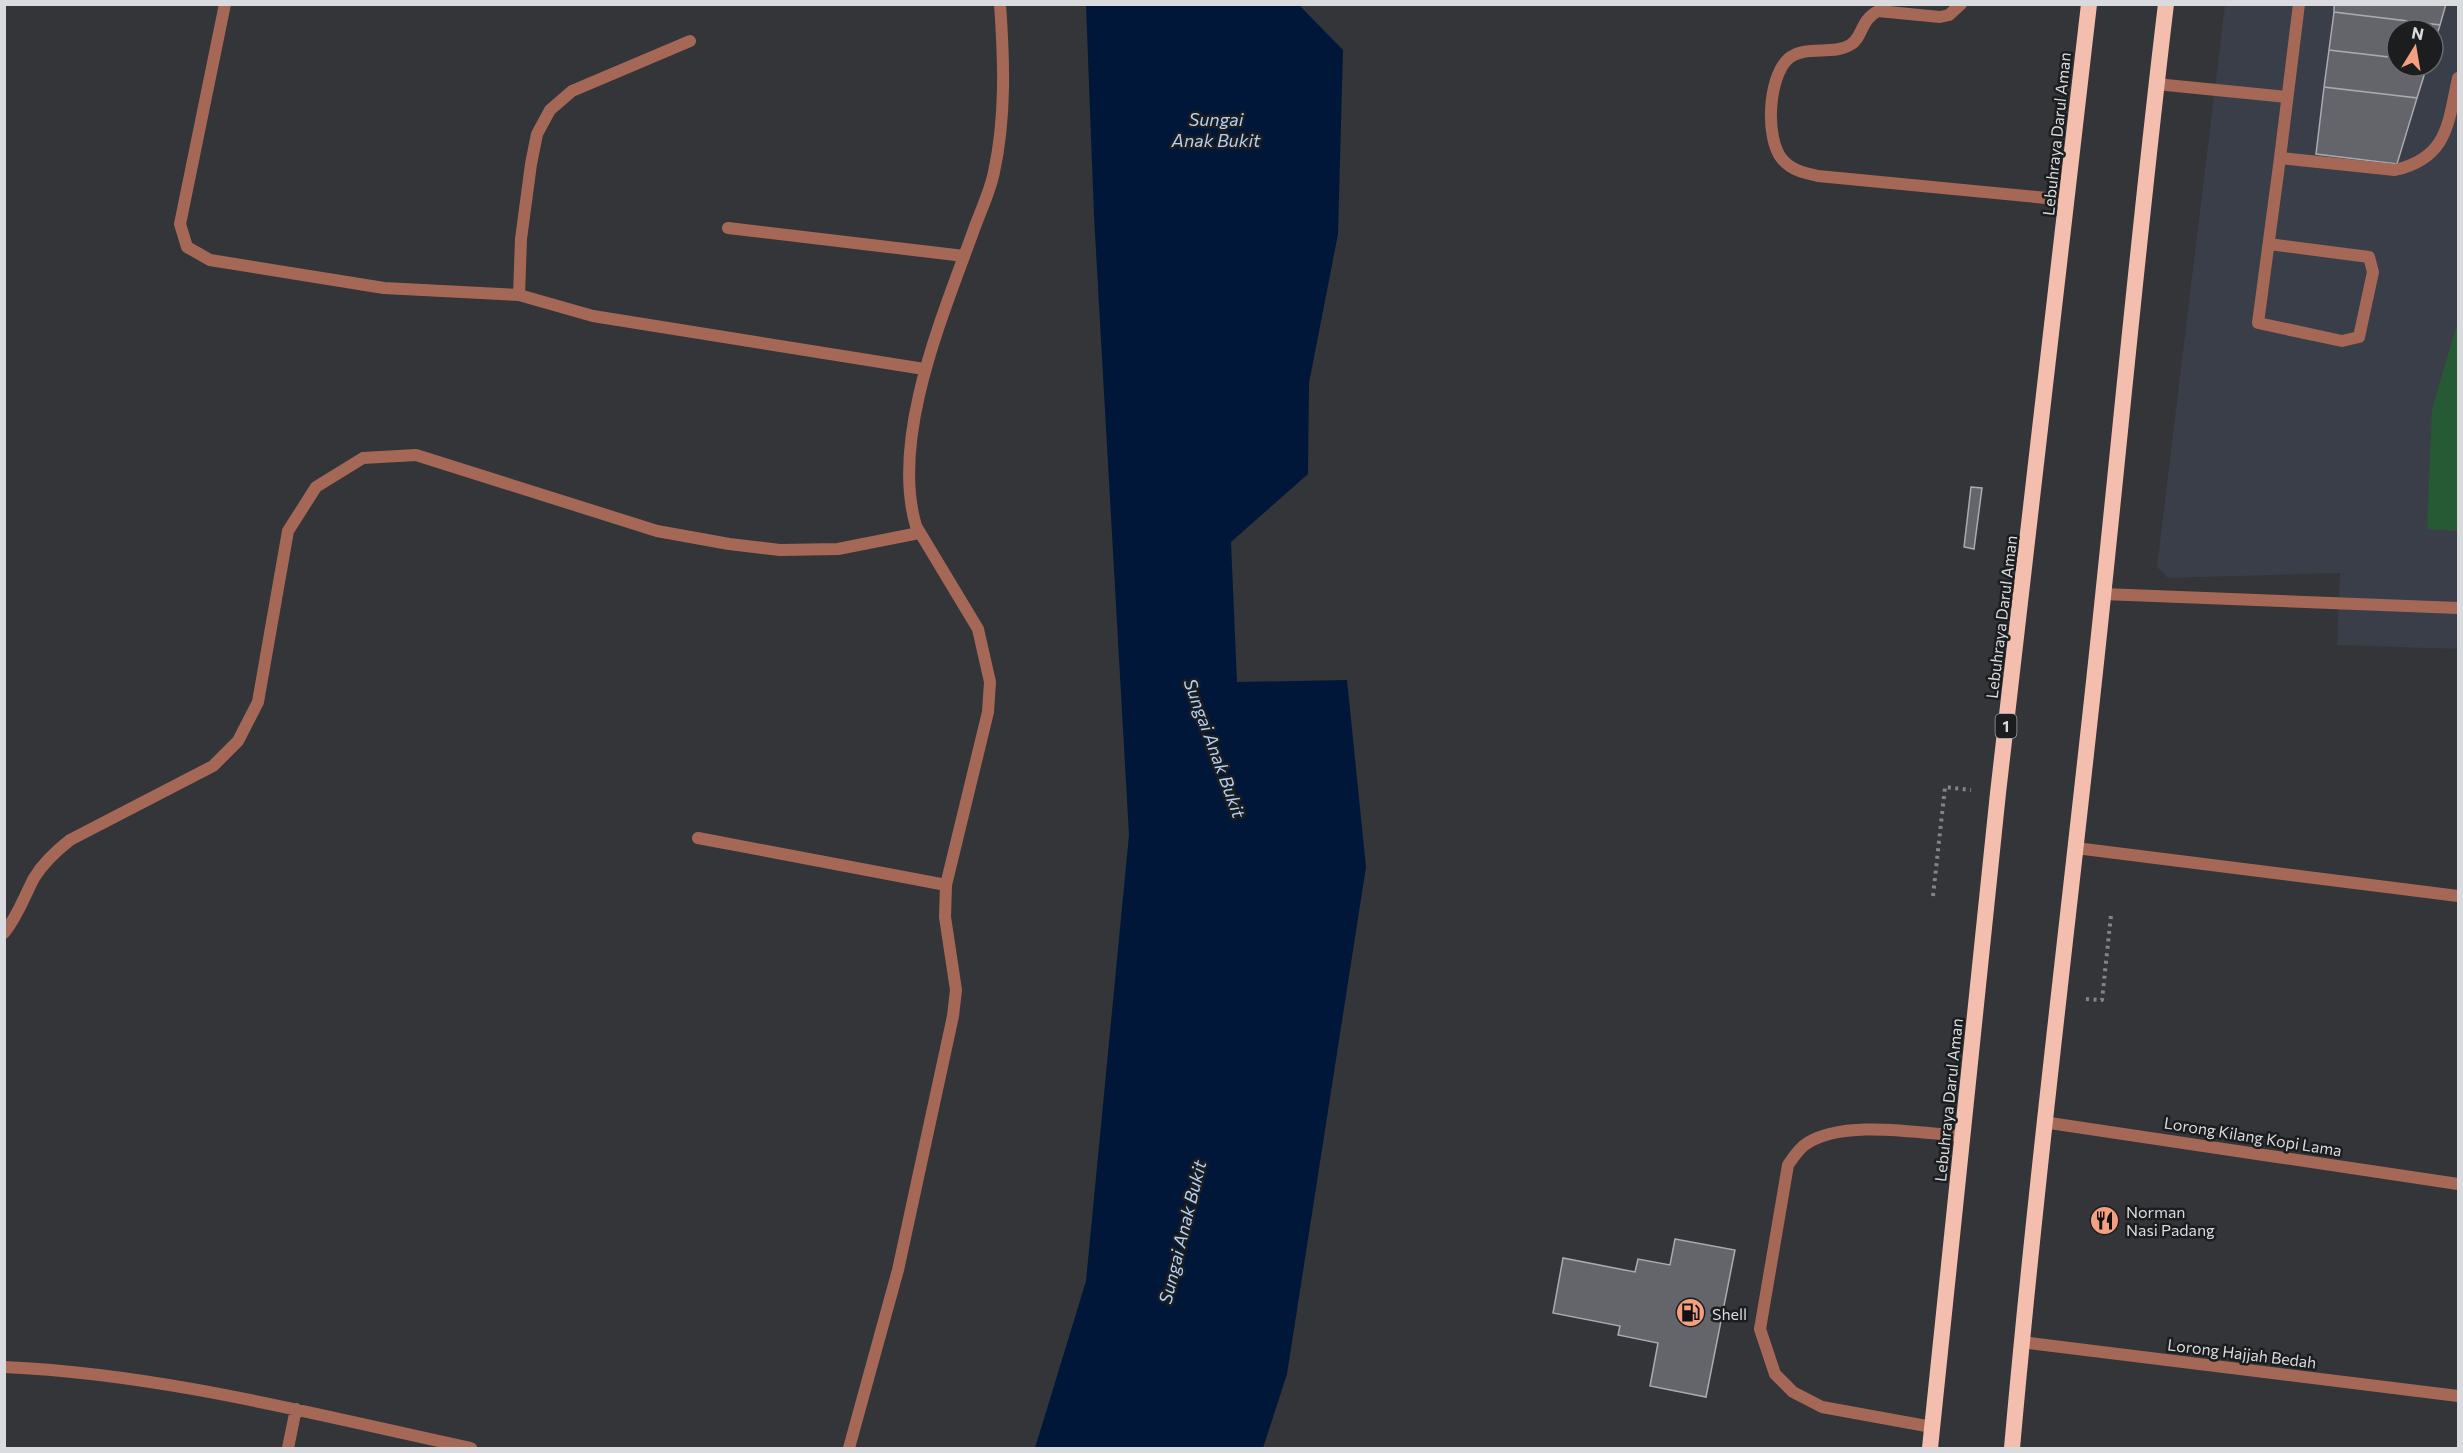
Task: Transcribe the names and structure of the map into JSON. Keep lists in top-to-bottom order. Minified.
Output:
{"streets":{"highway":["Lebuhraya Darul Aman","1"],"street":["Lorong Kilang Kopi Lama","Lorong Hajjah Bedah"]},"water":["Sungai Anak Bukit"],"places":{"restaurant":["Norman Nasi Padang"],"fuel station":["Shell"]},"north":"top"}
